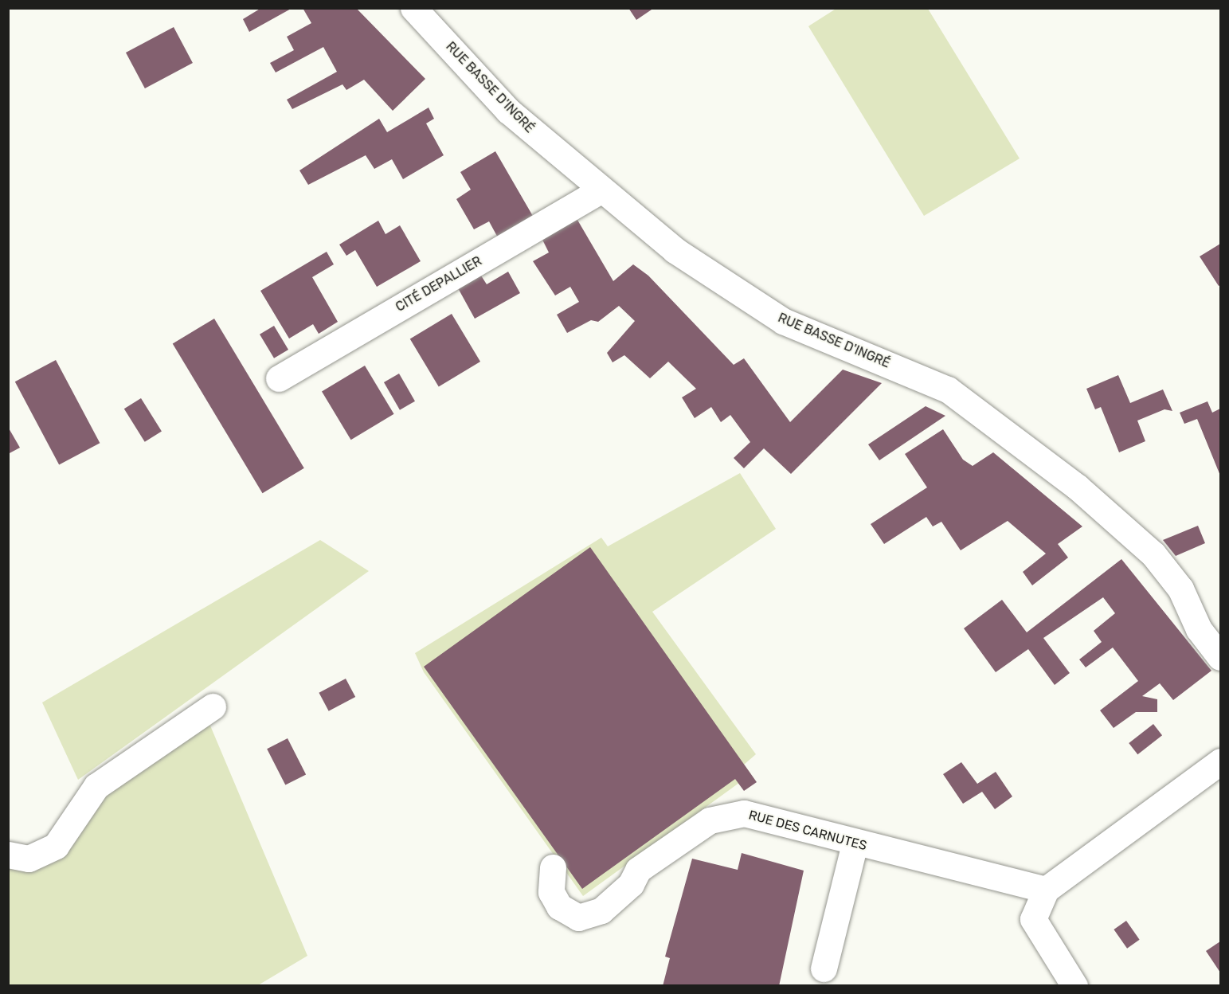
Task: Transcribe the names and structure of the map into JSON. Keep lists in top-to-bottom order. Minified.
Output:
{"streets":{"street":["RUE BASSE D'INGRÉ","CITÉ DEPALLIER","RUE DES CARNUTES"]},"crossings":[["RUE BASSE D'INGRÉ","CITÉ DEPALLIER"]]}
